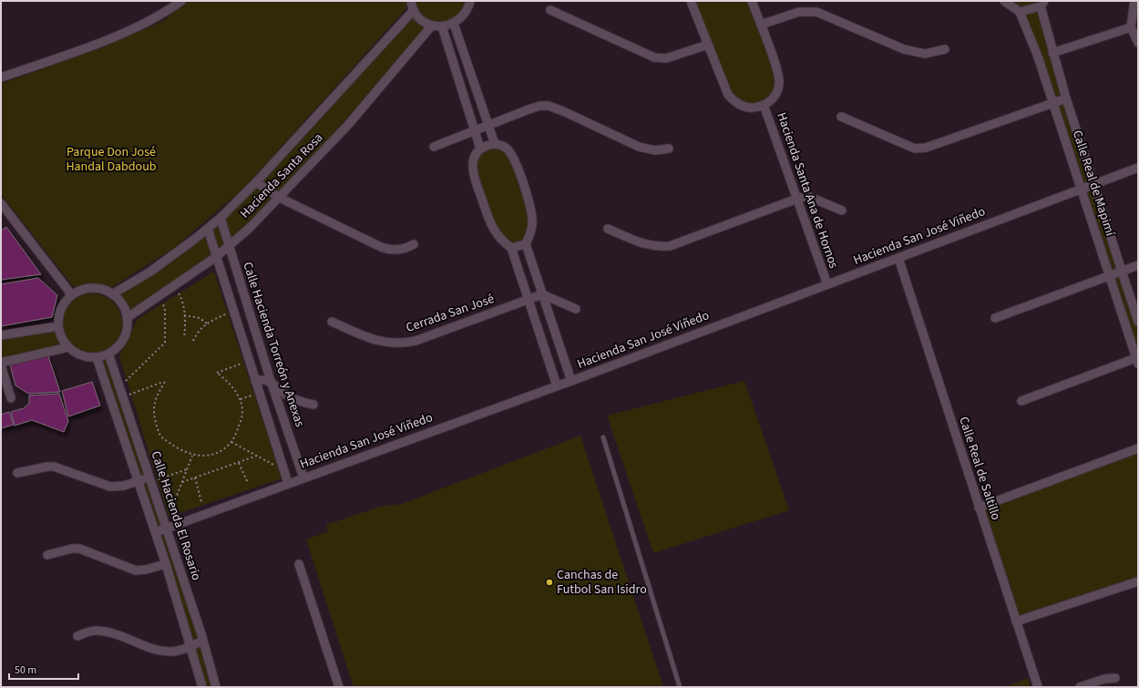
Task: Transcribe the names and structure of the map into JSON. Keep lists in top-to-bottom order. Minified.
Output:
{"streets":{"street":["Hacienda Santa Rosa","Calle Real de Mapimí","Hacienda Santa Ana de Hornos","Hacienda San José Viñedo","Cerrada San José","Calle Hacienda Torreón y Anexas","Calle Real de Saltillo","Calle Hacienda El Rosario"]},"crossings":[["Hacienda Santa Rosa","Calle Hacienda Torreón y Anexas"],["Hacienda Santa Rosa","Calle Hacienda El Rosario"],["Calle Real de Mapimí","Hacienda San José Viñedo"],["Hacienda Santa Ana de Hornos","Hacienda San José Viñedo"],["Hacienda San José Viñedo","Calle Hacienda Torreón y Anexas"],["Hacienda San José Viñedo","Calle Real de Saltillo"],["Hacienda San José Viñedo","Calle Hacienda El Rosario"]],"parks":["Parque Don José Handal Dabdoub"],"places":["Canchas de Futbol San Isidro"],"scale_bar":"50 m"}
